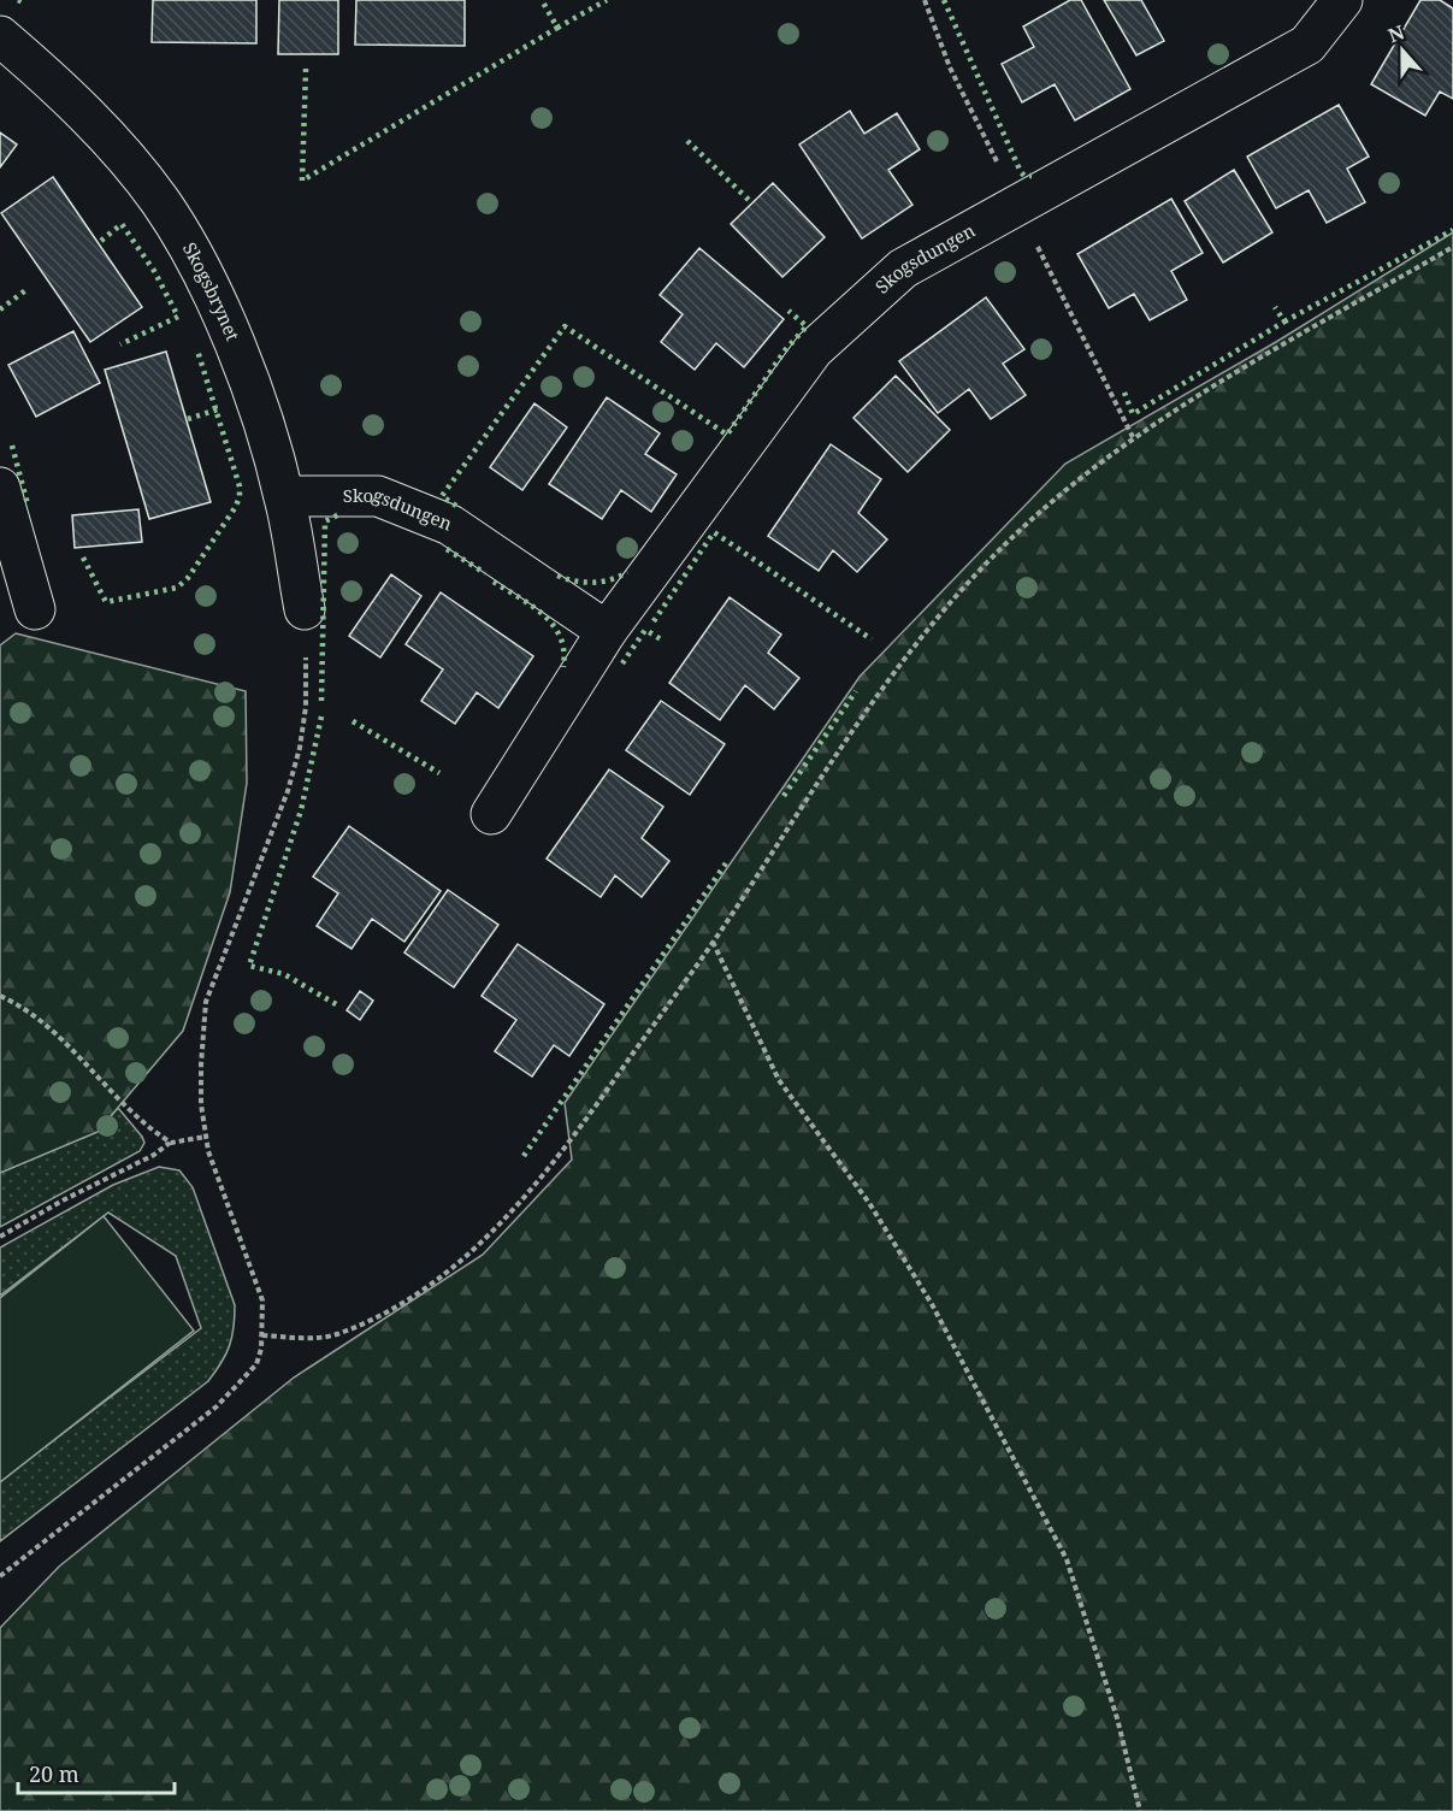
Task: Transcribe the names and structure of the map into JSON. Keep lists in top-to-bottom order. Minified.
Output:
{"streets":{"street":["Skogsdungen","Skogsbrynet"]},"crossings":[["Skogsdungen","Skogsbrynet"]],"scale_bar":"20 m","north":"top"}
